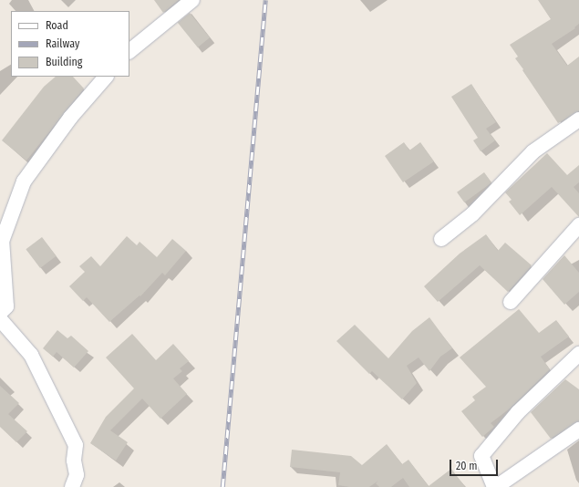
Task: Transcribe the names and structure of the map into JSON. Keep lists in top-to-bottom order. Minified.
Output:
{"legend":["Road","Railway","Building"],"scale_bar":"20 m"}
